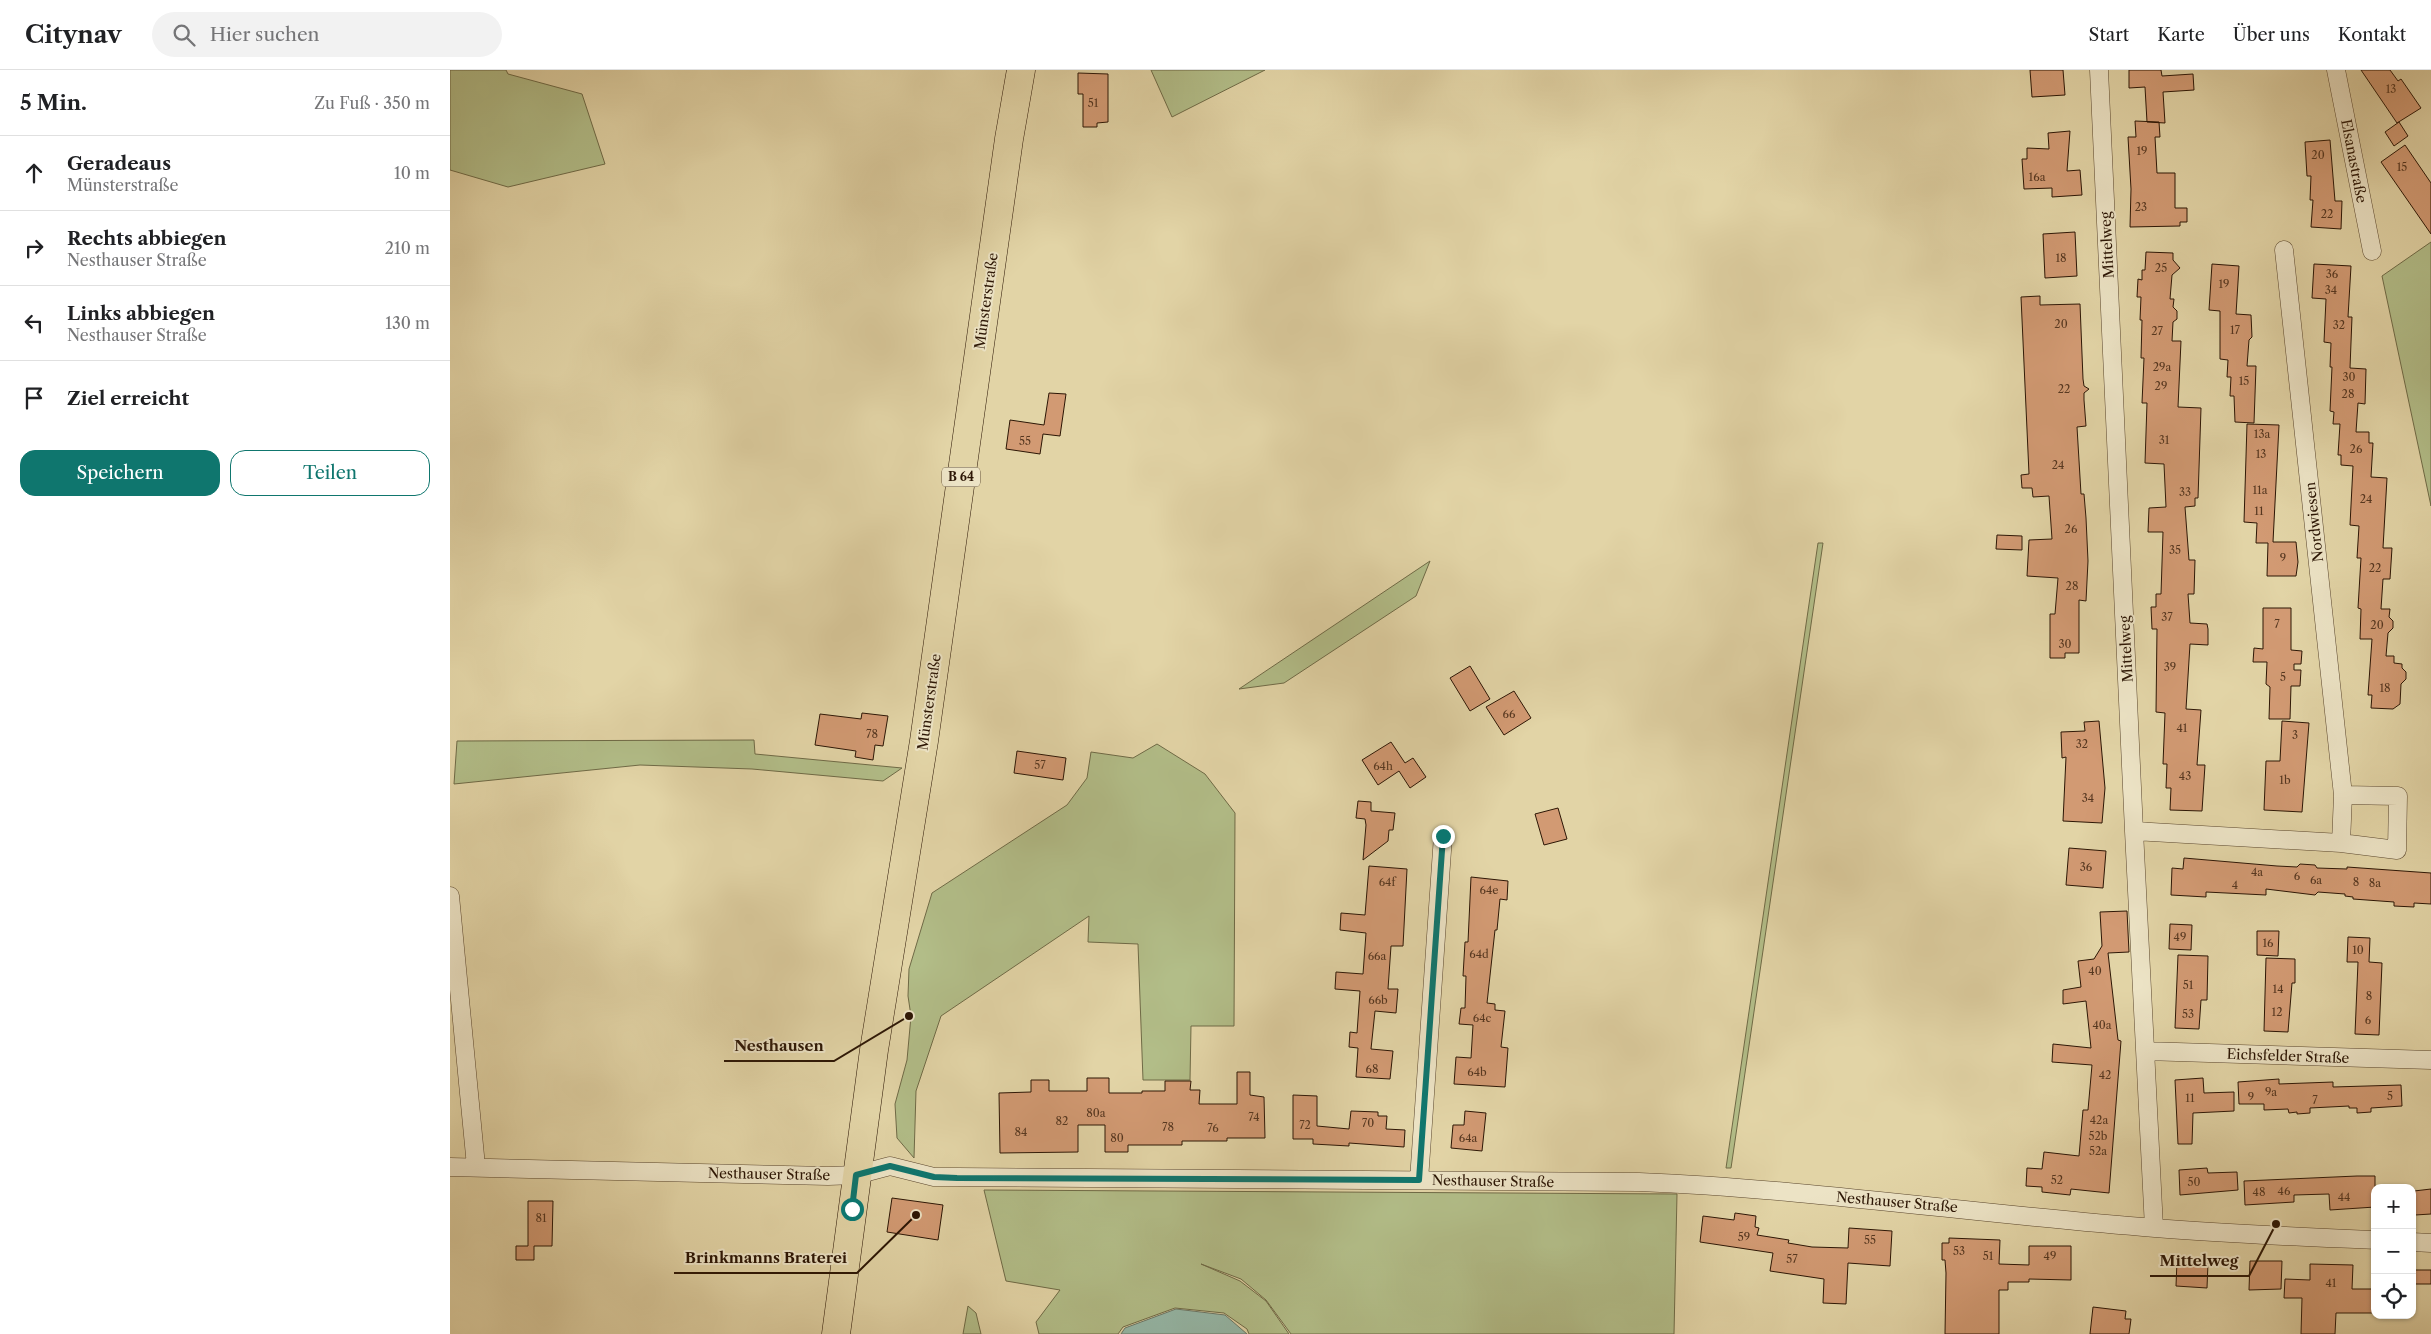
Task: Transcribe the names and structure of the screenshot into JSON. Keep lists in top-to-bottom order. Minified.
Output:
{"streets":{"main road":["Münsterstraße","B 64"],"street":["Elsanastraße","Mittelweg","Nordwiesen","Eichsfelder Straße","Nesthauser Straße"]},"crossings":[["Mittelweg","Eichsfelder Straße"],["Mittelweg","Nesthauser Straße"],["Münsterstraße","Nesthauser Straße"]],"places":["Nesthausen","Brinkmanns Braterei","Mittelweg"],"house_numbers":["13","51","19","20","15","16a","23","22","18","25","36","19","34","20","32","17","27","29a","30","15","29","22","28","13a","31","55","26","13","24","11a","33","24","11","26","35","9","22","28","37","7","20","30","39","5","18","66","41","78","3","32","57","64h","43","1b","34","36","4a","6","6a","64f","8","8a","4","64e","49","16","10","64d","66a","40","51","14","8","66b","12","53","64c","6","40a","68","64b","42","9a","5","9","11","7","80a","74","42a","82","70","72","78","76","84","52b","80","64a","52a","52","50","46","48","44","81","59","55","53","51","49","57","41"],"page":{"header":"Citynav","search":"Hier suchen","nav":["Start","Karte","Über uns","Kontakt"],"heading":["5 Min.","Zu Fuß · 350 m"],"list":[["Geradeaus","Münsterstraße","10 m"],["Rechts abbiegen","Nesthauser Straße","210 m"],["Links abbiegen","Nesthauser Straße","130 m"],"Ziel erreicht"],"buttons":["Speichern","Teilen"],"map_buttons":["+","−"]}}
